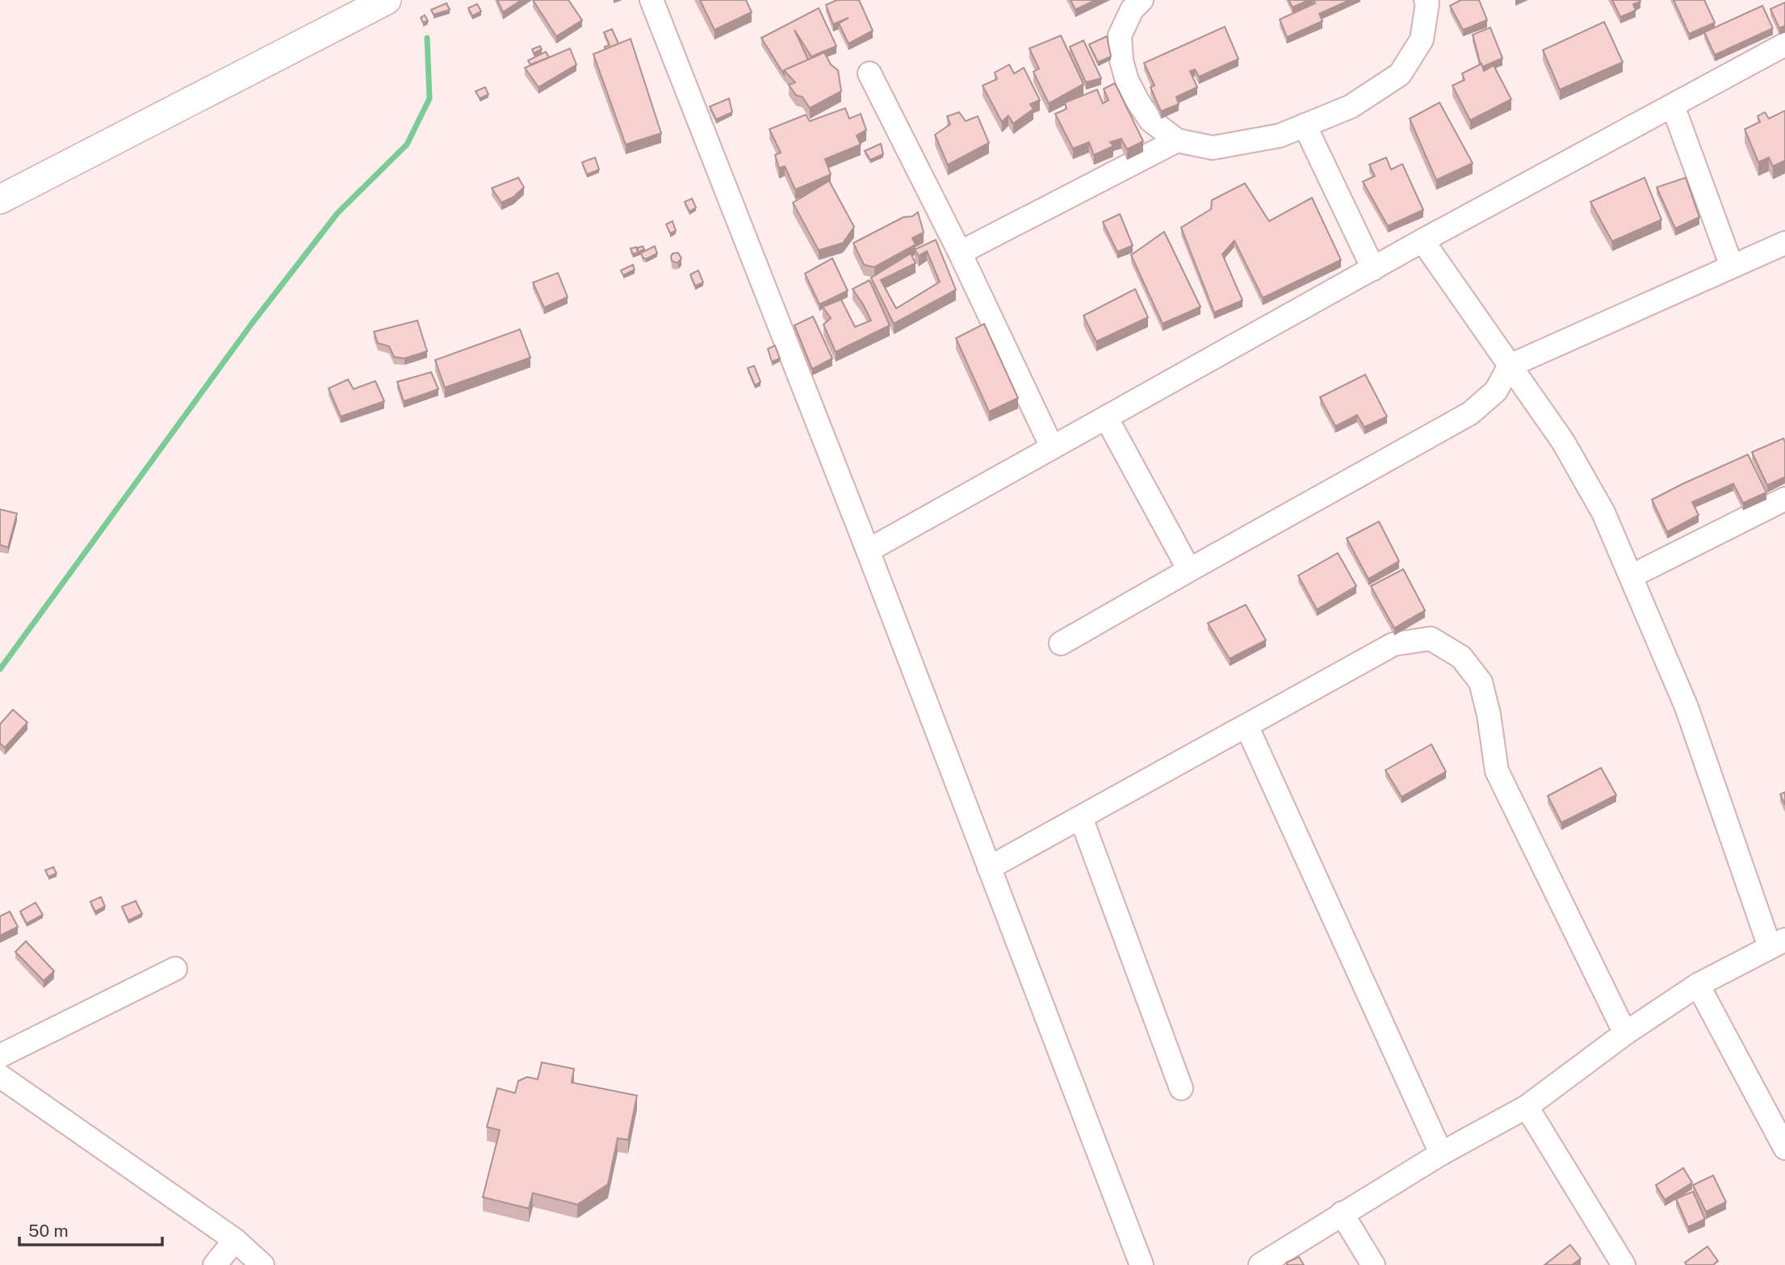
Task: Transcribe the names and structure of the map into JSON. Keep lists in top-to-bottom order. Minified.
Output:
{"scale_bar":"50 m"}
